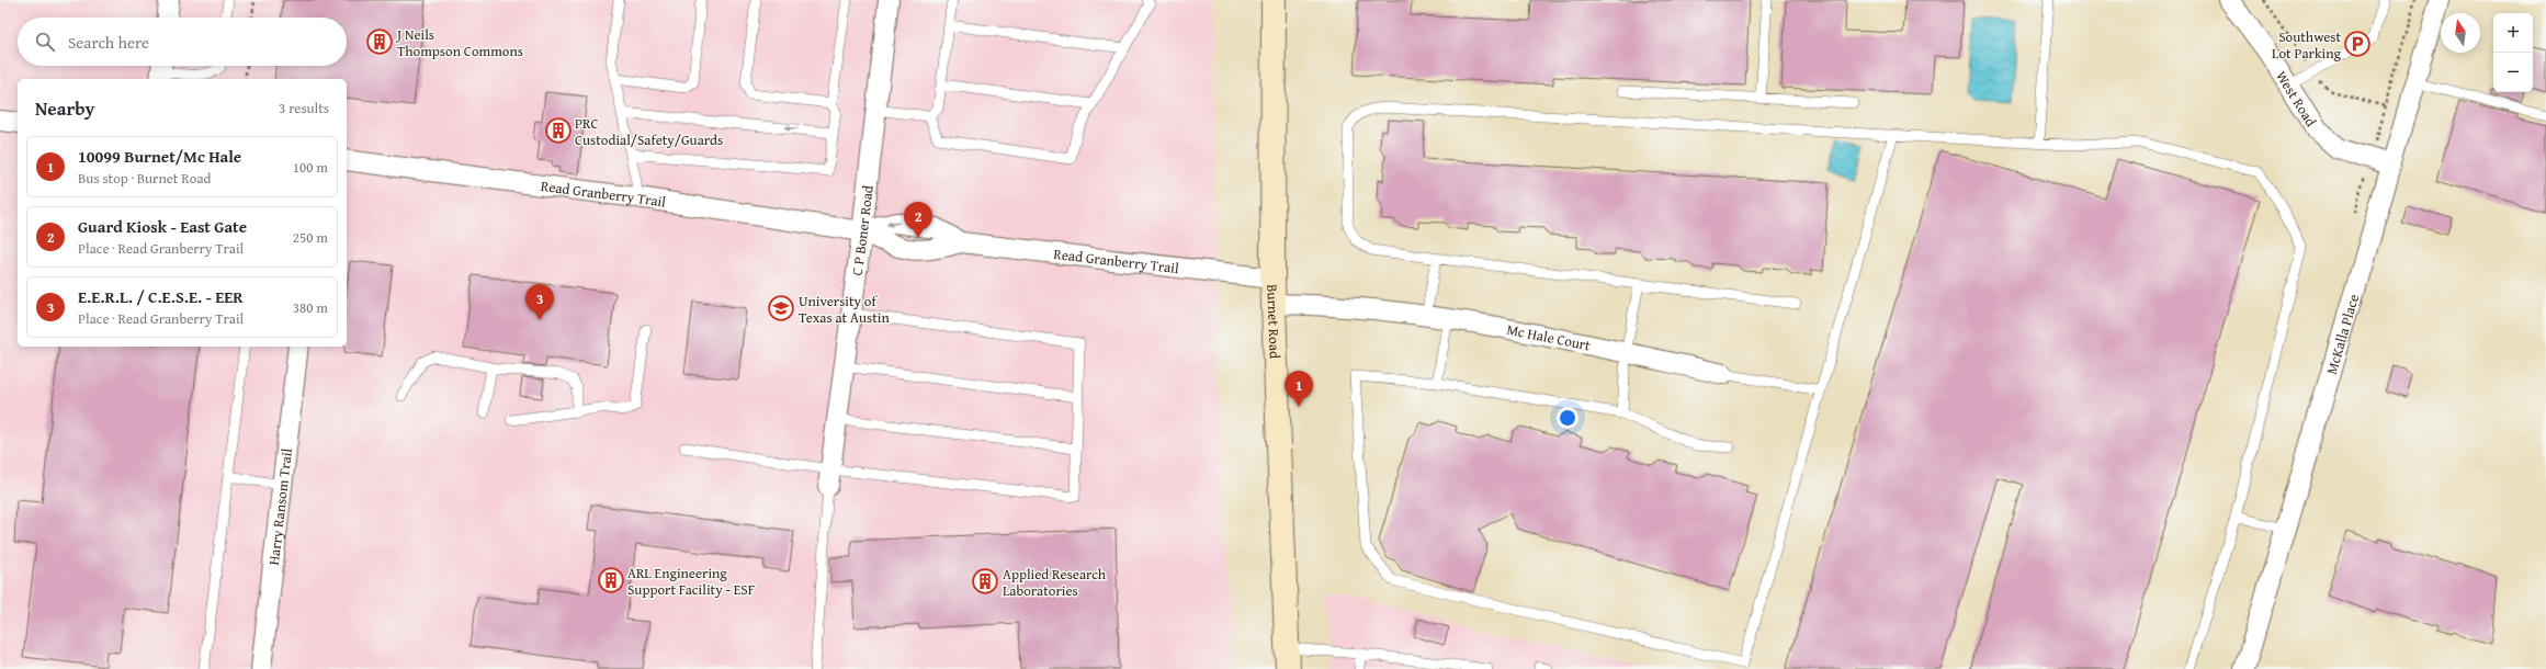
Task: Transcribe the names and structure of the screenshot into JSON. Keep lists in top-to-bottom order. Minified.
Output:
{"streets":{"main road":["Burnet Road"],"street":["West Road","Read Granberry Trail","C P Boner Road","McKalla Place","Mc Hale Court","Harry Ransom Trail"]},"crossings":[["West Road","McKalla Place"],["Read Granberry Trail","C P Boner Road"],["Read Granberry Trail","Burnet Road"],["Burnet Road","Mc Hale Court"]],"places":{"building":["J Neils Thompson Commons","PRC Custodial/Safety/Guards","ARL Engineering Support Facility - ESF","Applied Research Laboratories"],"parking":["Southwest Lot Parking"],"school or university":["University of Texas at Austin"]},"north":"top","page":{"map_buttons":["+","−"],"search":"Search here","heading":["Nearby","3 results"],"list":[{"mark":"1","name":"10099 Burnet/Mc Hale","note":"Bus stop · Burnet Road","value":"100 m"},{"mark":"2","name":"Guard Kiosk - East Gate","note":"Place · Read Granberry Trail","value":"250 m"},{"mark":"3","name":"E.E.R.L. / C.E.S.E. - EER","note":"Place · Read Granberry Trail","value":"380 m"}],"pins":["2","3","1"]}}
